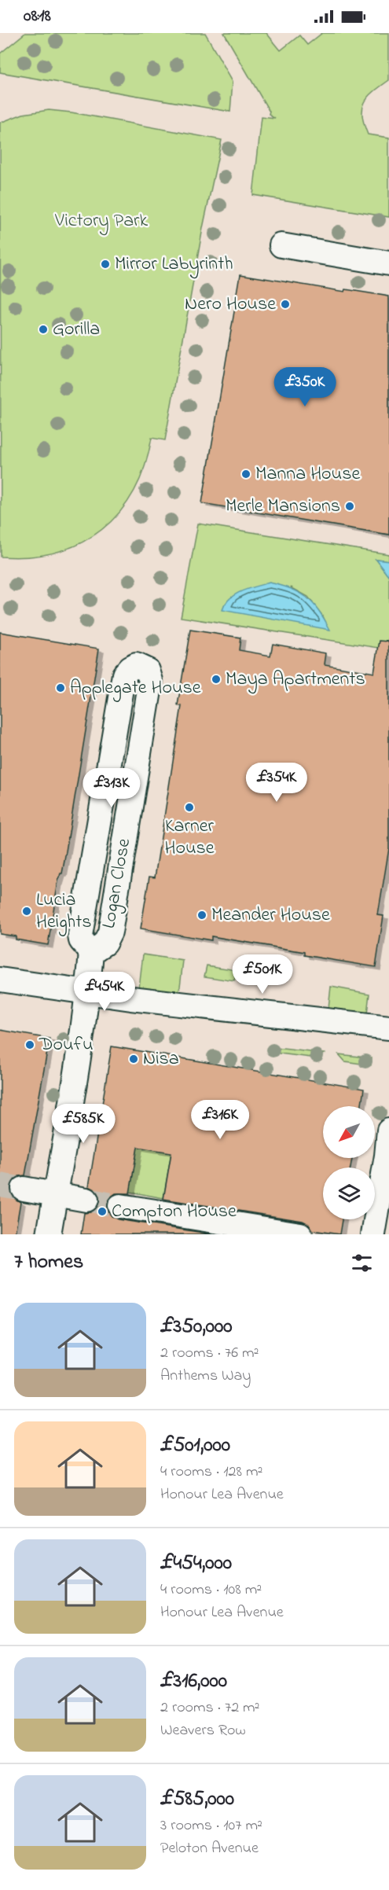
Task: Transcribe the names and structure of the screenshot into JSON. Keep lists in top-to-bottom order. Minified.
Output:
{"streets":{"street":["Logan Close"]},"parks":["Victory Park"],"places":["Mirror Labyrinth","Nero House","Gorilla","Manna House","Merle Mansions","Maya Apartments","Applegate House","Karner House","Lucia Heights","Meander House","Doufu","Nisa","Compton House"],"north":"bottom left","page":{"status":"08:18","price":["£350K","£354K","£313K","£501K","£454K","£316K","£585K"],"heading":"7 homes","list":[{"name":"£350,000","note":"2 rooms · 76 m² · Anthems Way"},{"name":"£501,000","note":"4 rooms · 128 m² · Honour Lea Avenue"},{"name":"£454,000","note":"4 rooms · 108 m² · Honour Lea Avenue"},{"name":"£316,000","note":"2 rooms · 72 m² · Weavers Row"},{"name":"£585,000","note":"3 rooms · 107 m² · Peloton Avenue"}]}}
